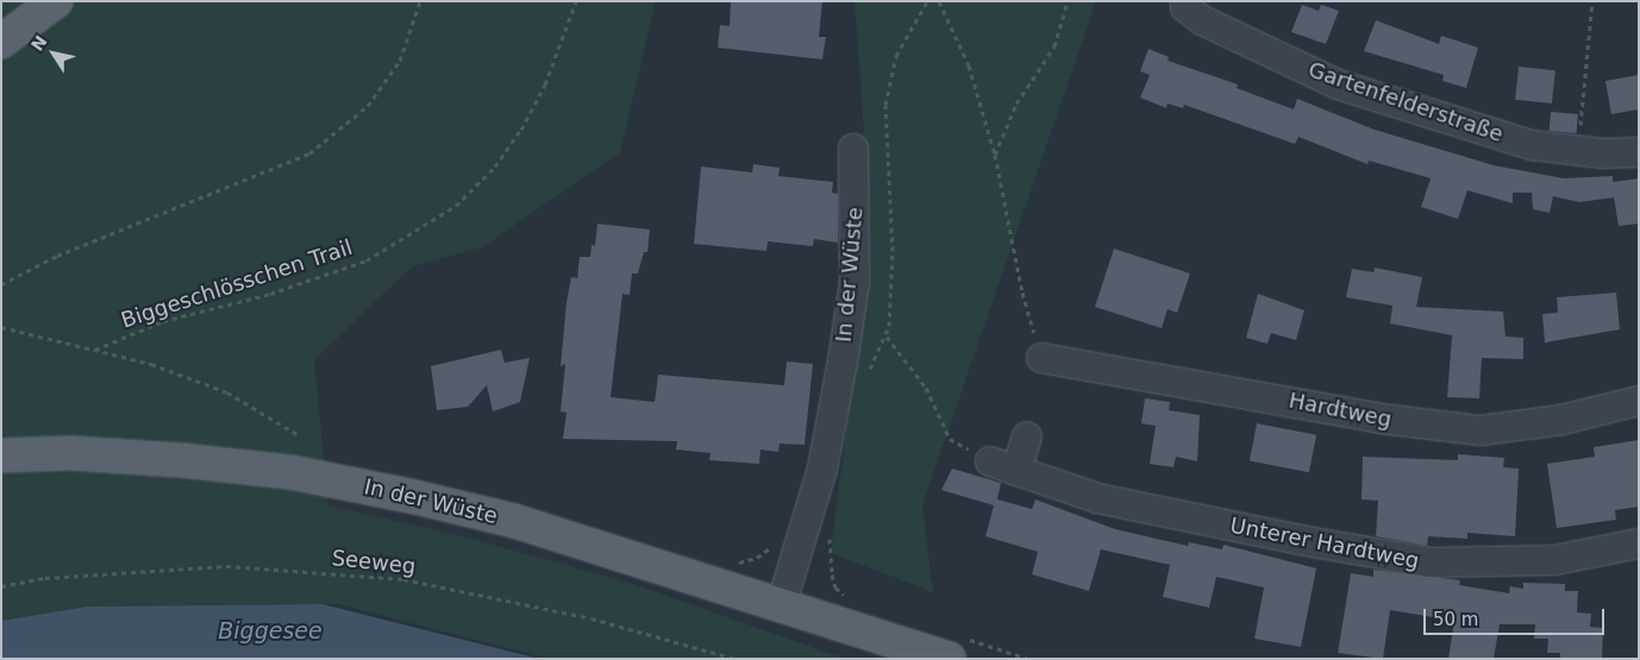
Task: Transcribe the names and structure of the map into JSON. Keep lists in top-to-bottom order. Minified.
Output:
{"streets":{"main road":["In der Wüste"],"street":["Gartenfelderstraße","Hardtweg","Unterer Hardtweg"],"path":["Biggeschlösschen Trail","Seeweg"]},"water":["Biggesee"],"scale_bar":"50 m","north":"top left"}
